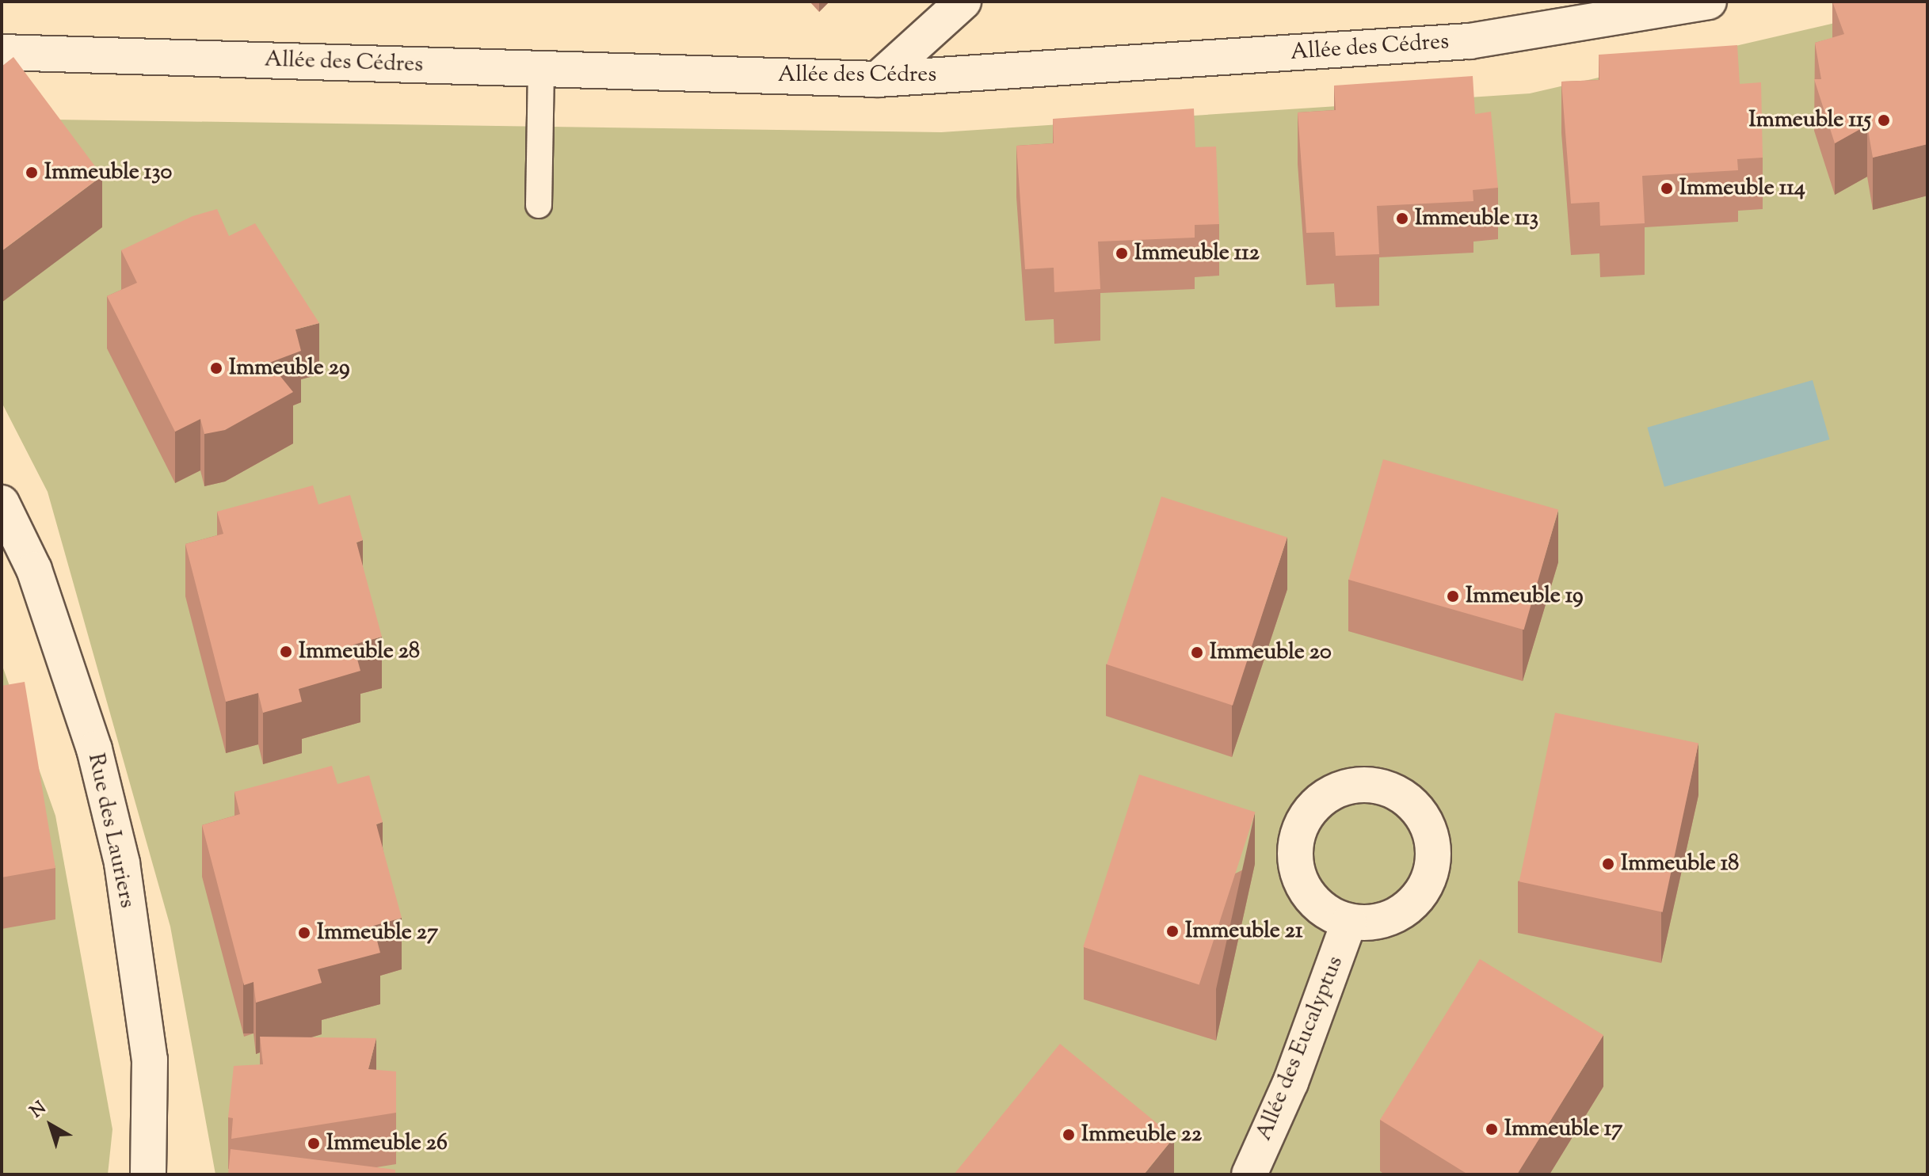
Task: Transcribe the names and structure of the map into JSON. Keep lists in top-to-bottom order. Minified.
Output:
{"streets":{"street":["Allée des Cédres","Rue des Lauriers","Allée des Eucalyptus"]},"places":["Immeuble 115","Immeuble 130","Immeuble 114","Immeuble 113","Immeuble 112","Immeuble 29","Immeuble 19","Immeuble 28","Immeuble 20","Immeuble 18","Immeuble 21","Immeuble 27","Immeuble 17","Immeuble 22","Immeuble 26"],"north":"top left"}
